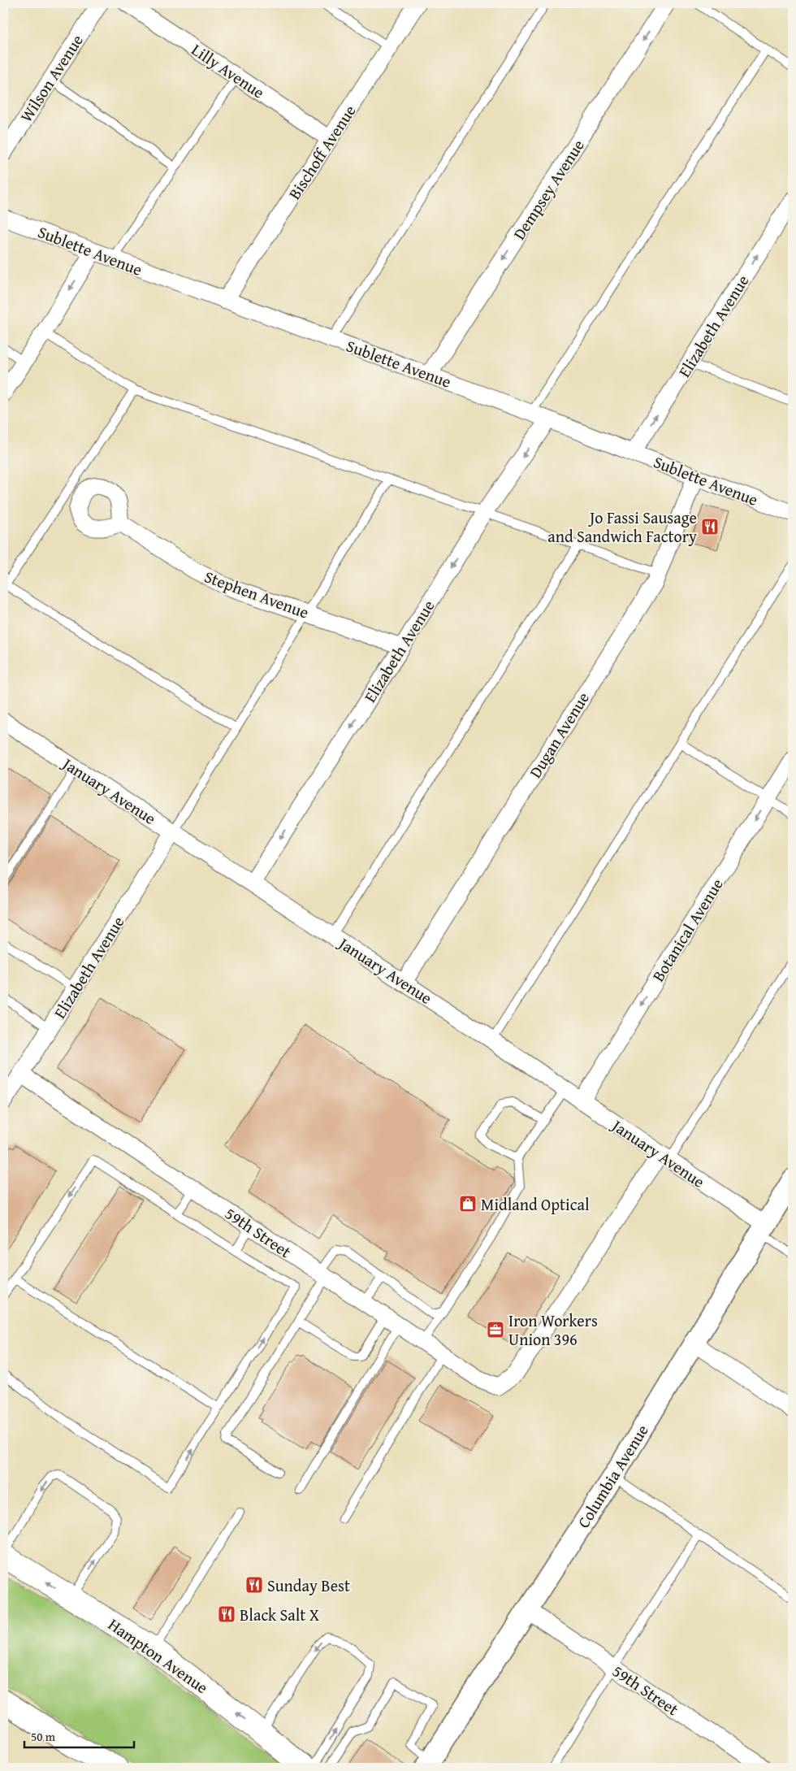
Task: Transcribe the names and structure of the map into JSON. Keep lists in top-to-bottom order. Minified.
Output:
{"streets":{"main road":["Hampton Avenue"],"street":["Lilly Avenue","Wilson Avenue","Bischoff Avenue","Dempsey Avenue","Sublette Avenue","Elizabeth Avenue","Stephen Avenue","Dugan Avenue","January Avenue","Botanical Avenue","59th Street","Columbia Avenue"]},"crossings":[["Lilly Avenue","Bischoff Avenue"],["Bischoff Avenue","Sublette Avenue"],["Dempsey Avenue","Sublette Avenue"],["Sublette Avenue","Elizabeth Avenue"],["Sublette Avenue","Dugan Avenue"],["Elizabeth Avenue","Stephen Avenue"],["Elizabeth Avenue","January Avenue"],["Elizabeth Avenue","59th Street"],["Dugan Avenue","January Avenue"],["January Avenue","Botanical Avenue"],["January Avenue","59th Street"],["January Avenue","Columbia Avenue"],["59th Street","Columbia Avenue"]],"one_way":["Dempsey Avenue","Botanical Avenue","Hampton Avenue"],"places":{"restaurant":["Jo Fassi Sausage and Sandwich Factory","Sunday Best","Black Salt X"],"shop":["Midland Optical"],"office":["Iron Workers Union 396"]},"scale_bar":"50 m"}
